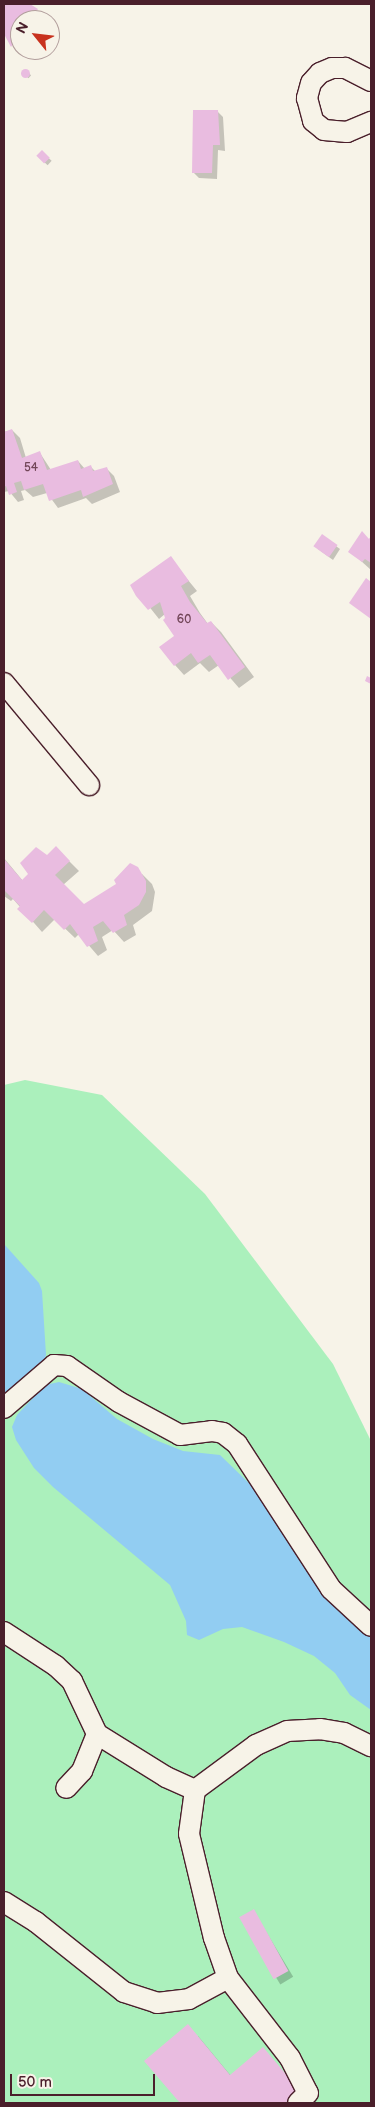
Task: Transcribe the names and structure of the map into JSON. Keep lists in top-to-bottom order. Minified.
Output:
{"house_numbers":["54","60"],"scale_bar":"50 m","north":"top left"}
